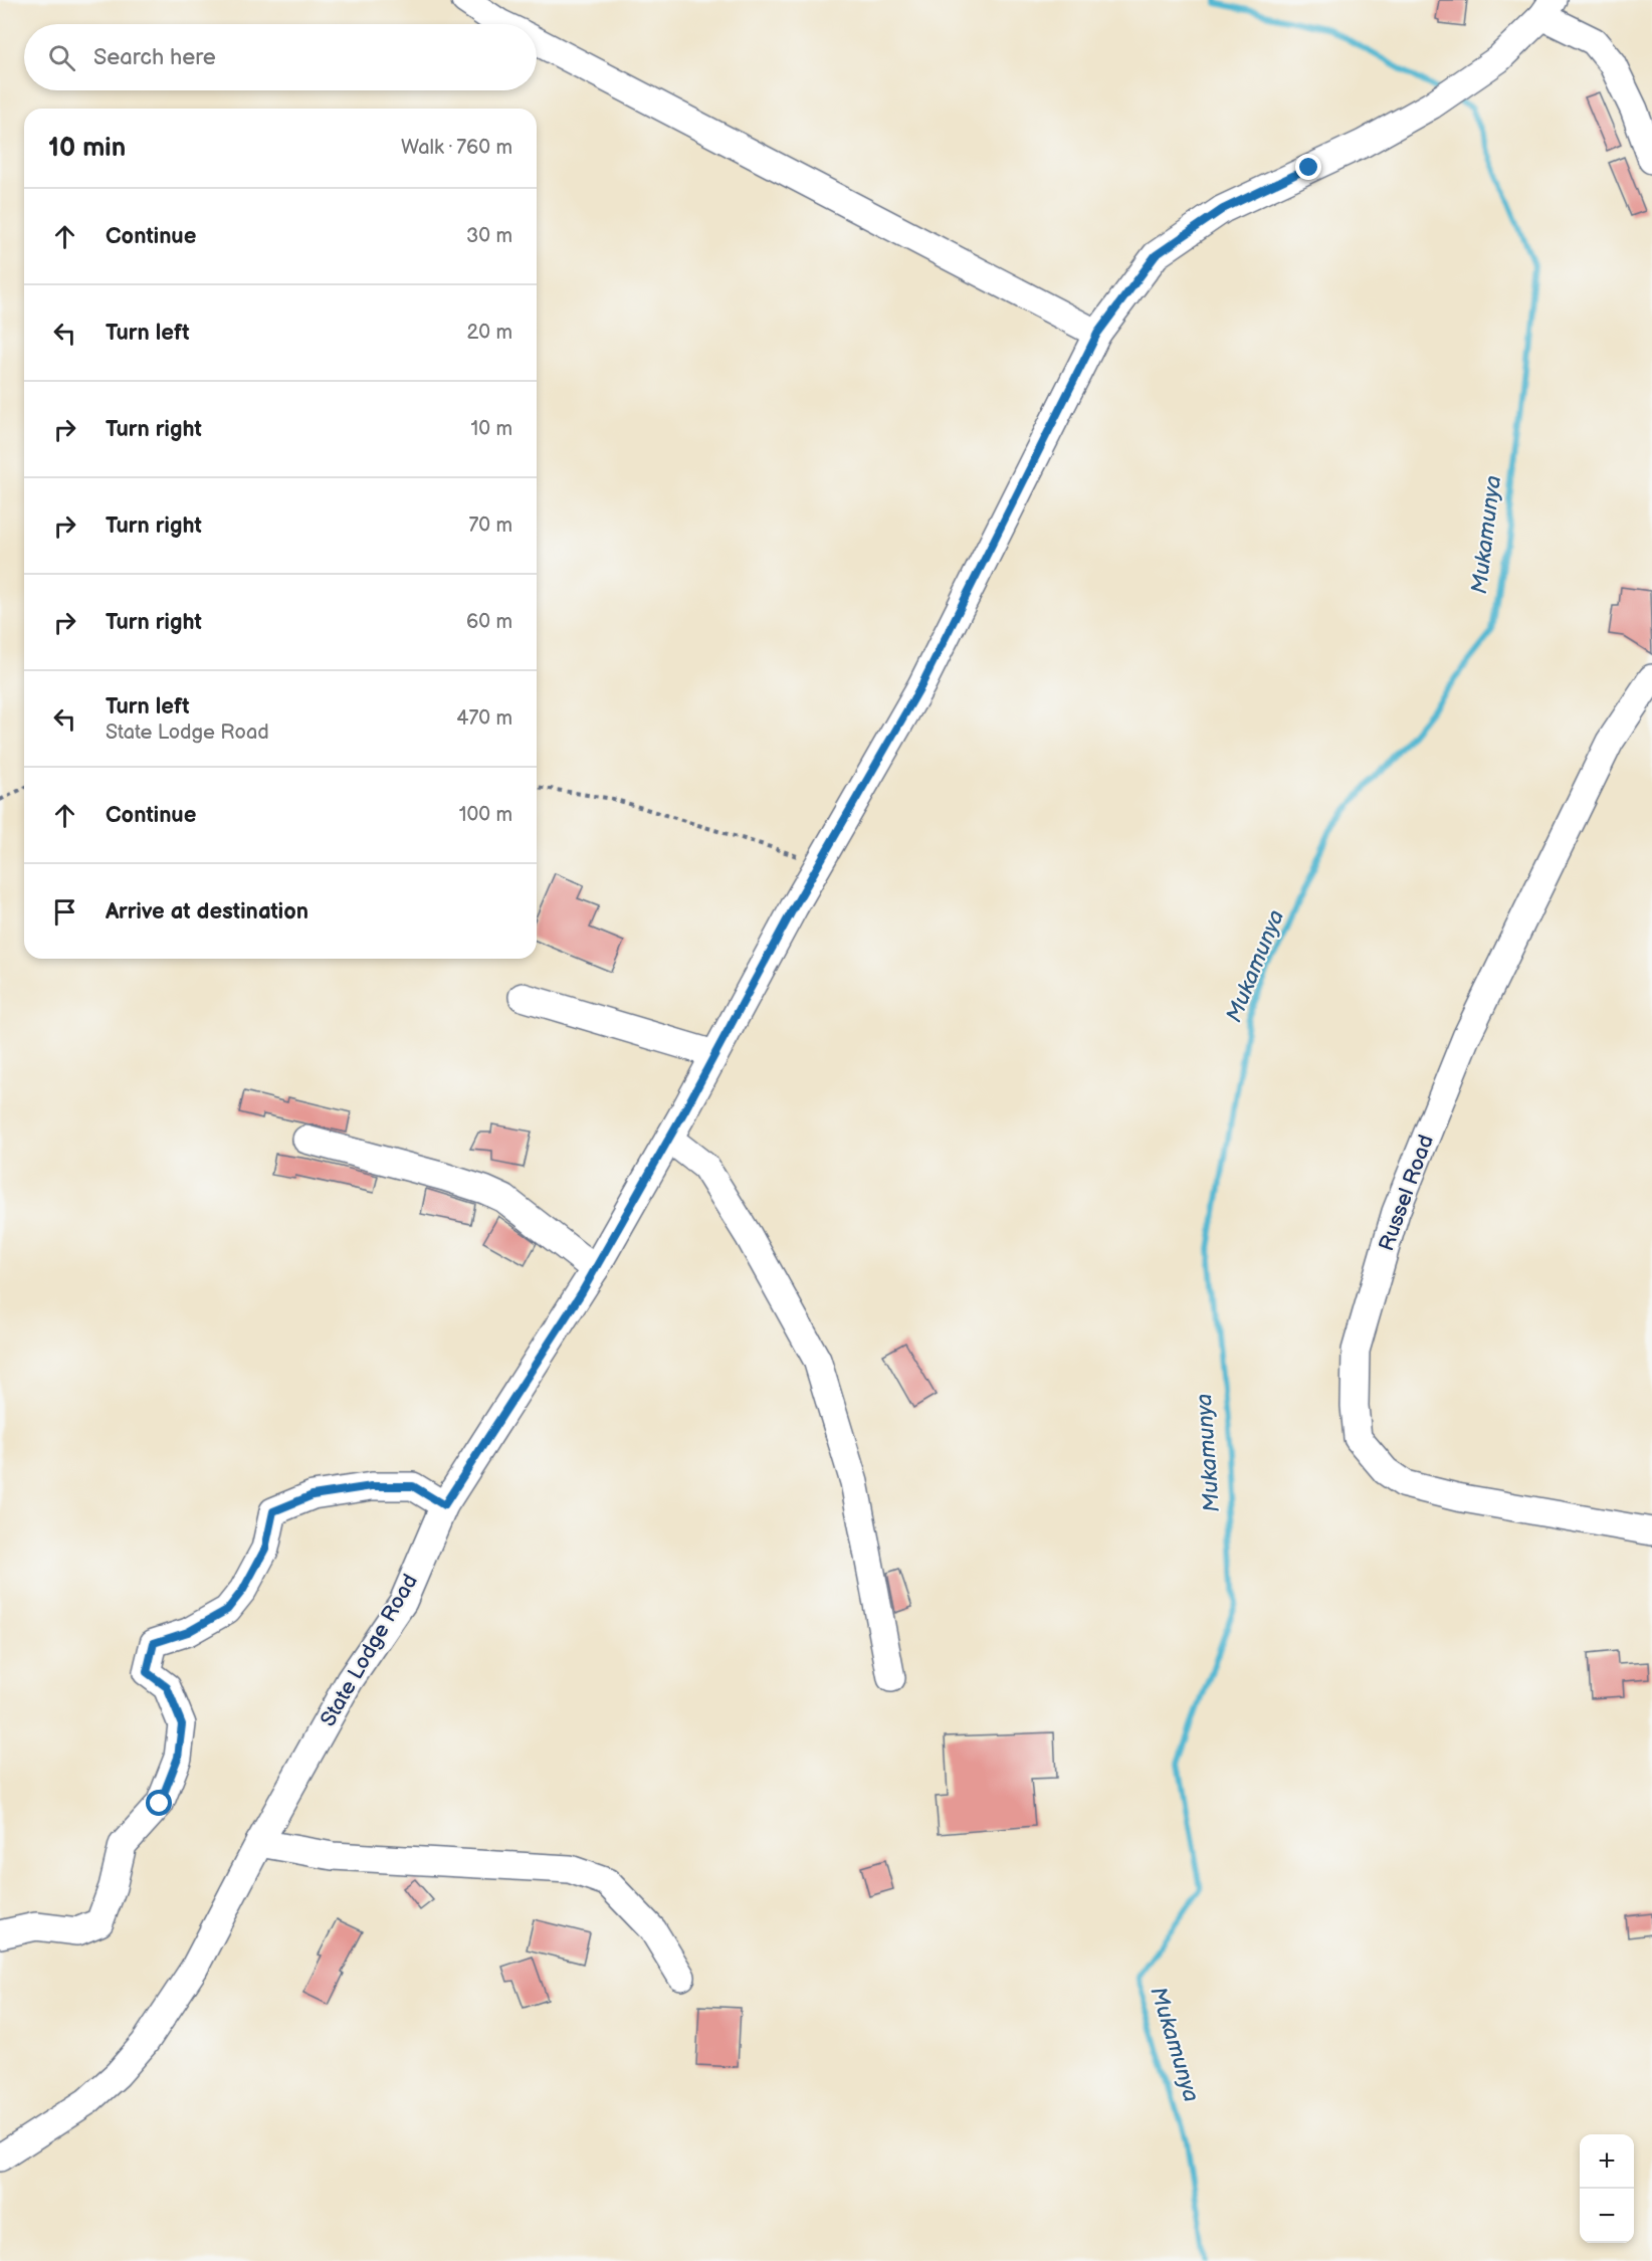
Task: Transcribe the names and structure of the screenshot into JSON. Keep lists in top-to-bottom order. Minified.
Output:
{"streets":{"street":["Russel Road","State Lodge Road"]},"water":["Mukamunya"],"page":{"search":"Search here","heading":["10 min","Walk · 760 m"],"list":[["Continue","30 m"],["Turn left","20 m"],["Turn right","10 m"],["Turn right","70 m"],["Turn right","60 m"],["Turn left","State Lodge Road","470 m"],["Continue","100 m"],"Arrive at destination"],"map_buttons":["+","−"]}}
